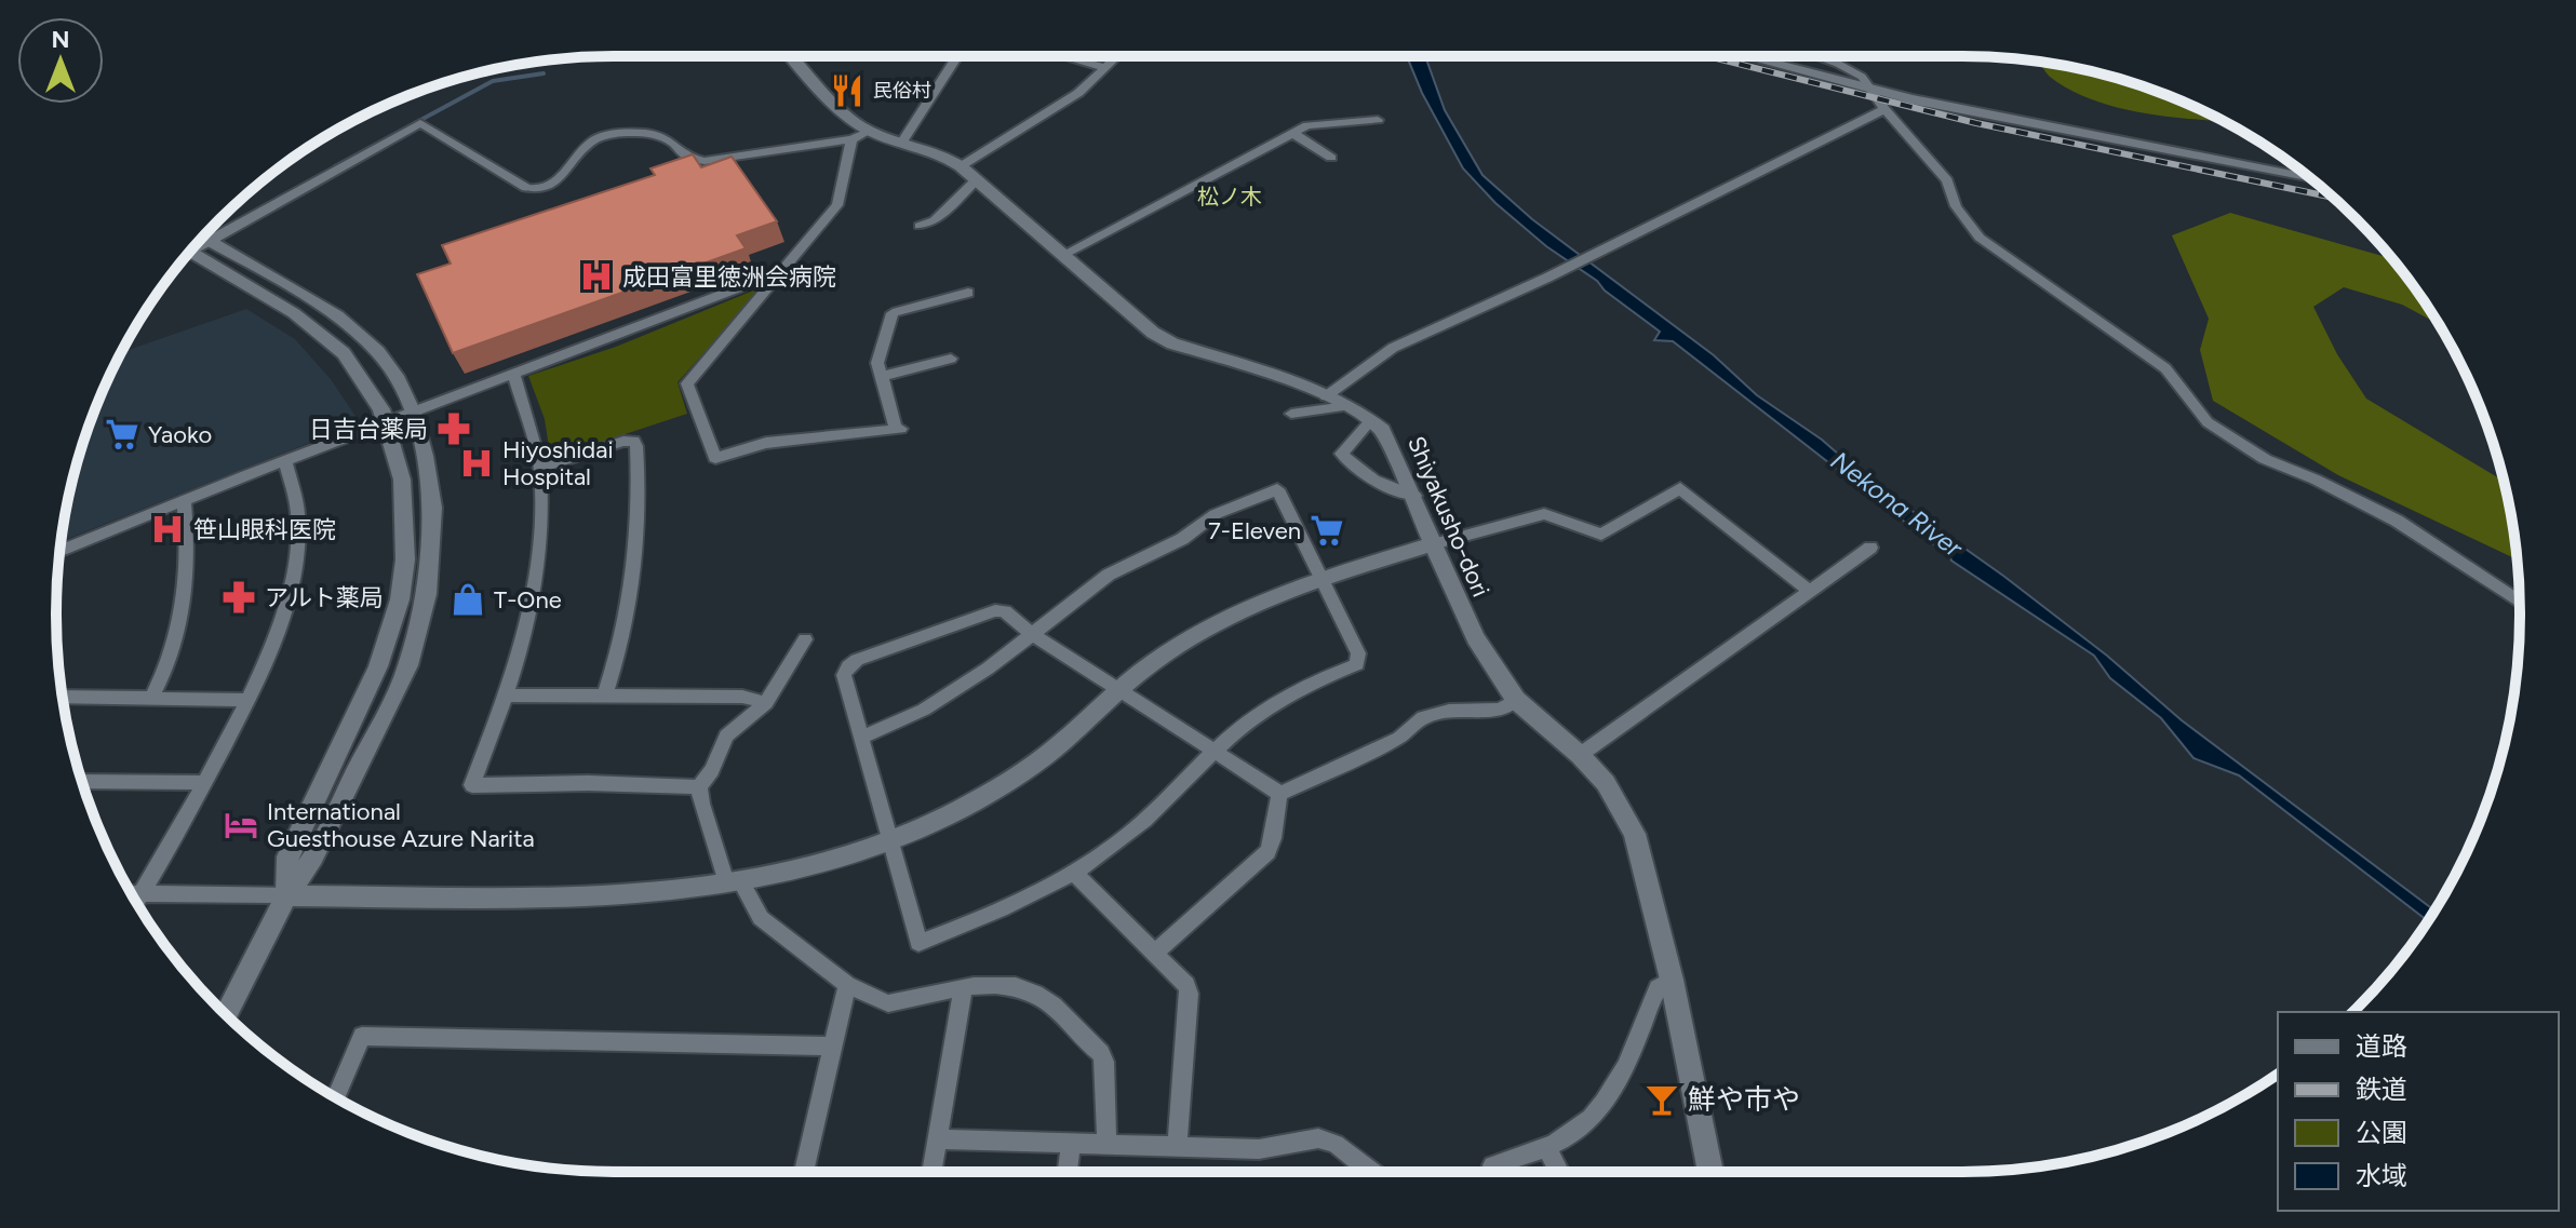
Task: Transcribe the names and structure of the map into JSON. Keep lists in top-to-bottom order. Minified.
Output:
{"streets":{"street":["Shiyakusho-dori"]},"districts":["松ノ木"],"water":["Nekona River"],"places":{"restaurant":["民俗村"],"hospital":["成田富里徳洲会病院","Hiyoshidai Hospital","笹山眼科医院"],"pharmacy":["日吉台薬局","アルト薬局"],"supermarket":["Yaoko","7-Eleven"],"shop":["T-One"],"hotel":["International Guesthouse Azure Narita"],"bar":["鮮や市や"]},"legend":["道路","鉄道","公園","水域"],"north":"top"}
